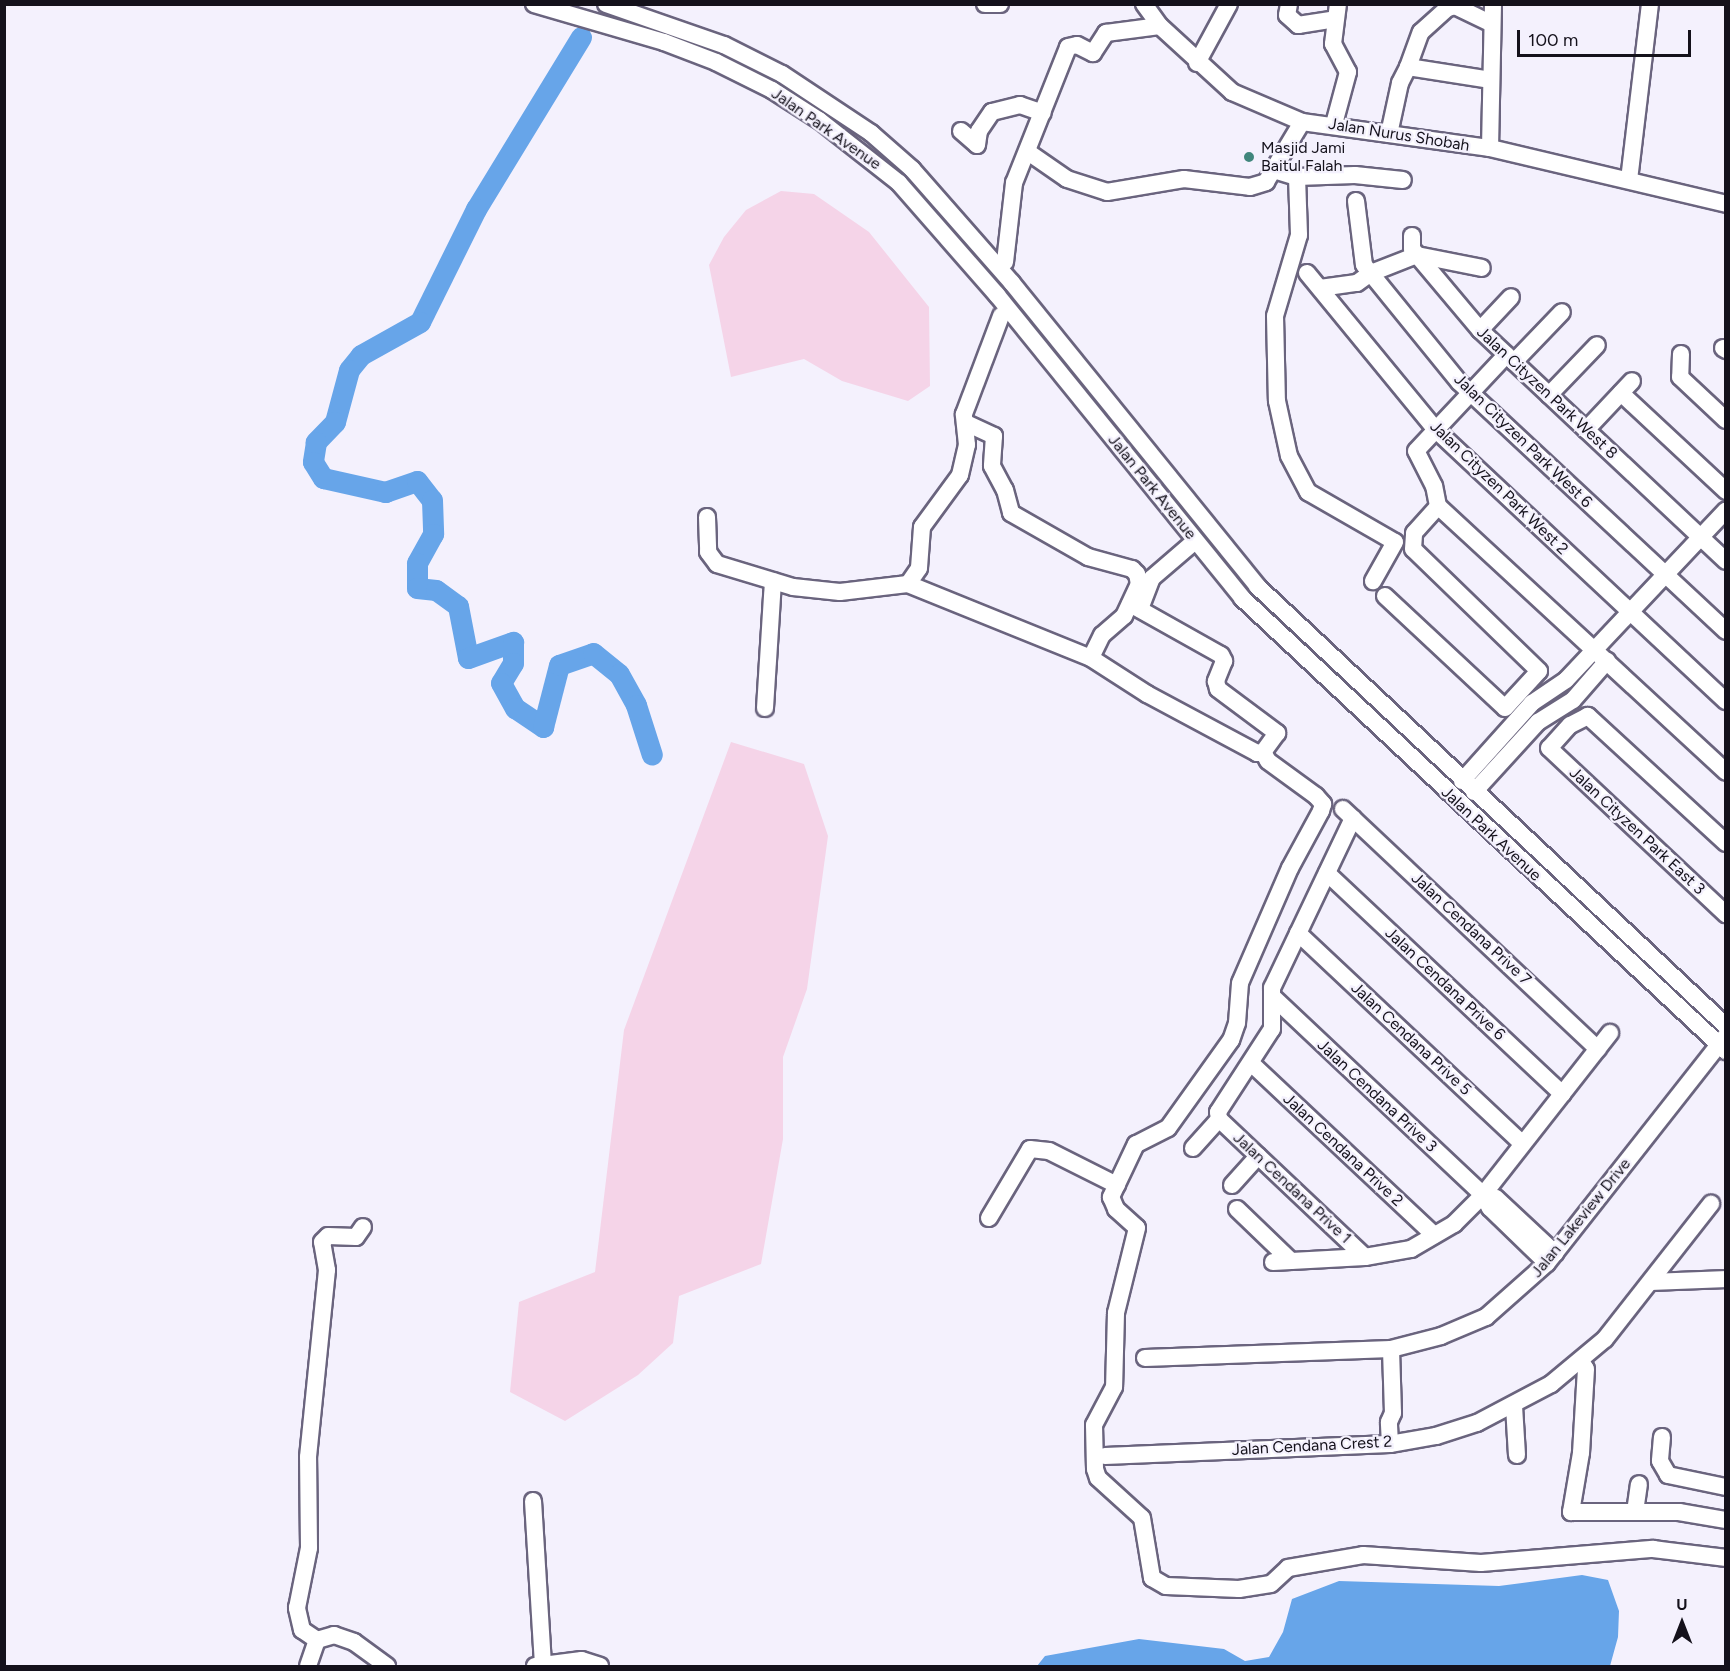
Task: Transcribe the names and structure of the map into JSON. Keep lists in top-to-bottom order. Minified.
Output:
{"streets":{"street":["Jalan Park Avenue","Jalan Nurus Shobah","Jalan Cityzen Park West 8","Jalan Cityzen Park West 6","Jalan Cityzen Park West 2","Jalan Cityzen Park East 3","Jalan Cendana Prive 7","Jalan Cendana Prive 6","Jalan Cendana Prive 5","Jalan Cendana Prive 3","Jalan Cendana Prive 2","Jalan Cendana Prive 1","Jalan Lakeview Drive","Jalan Cendana Crest 2"]},"crossings":[["Jalan Park Avenue","Jalan Lakeview Drive"],["Jalan Cendana Prive 7","Jalan Cendana Prive 6"],["Jalan Cendana Prive 3","Jalan Lakeview Drive"]],"places":["Masjid Jami Baitul Falah"],"scale_bar":"100 m","north":"top"}
